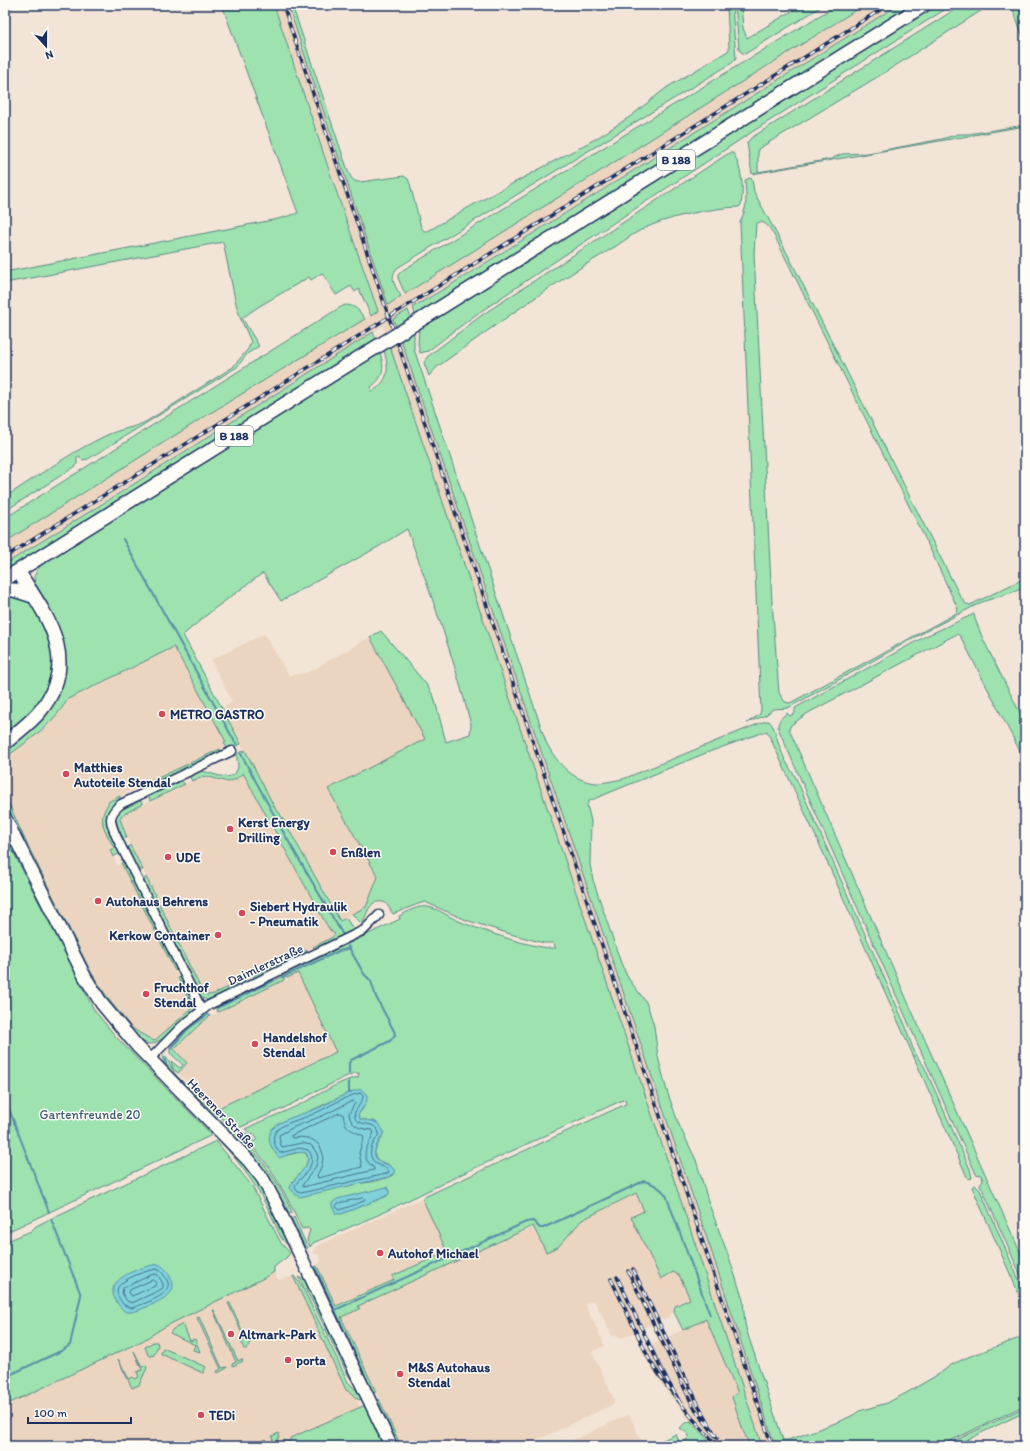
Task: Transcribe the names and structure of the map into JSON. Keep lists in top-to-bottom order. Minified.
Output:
{"streets":{"main road":["B 188","Heerener Straße"],"street":["Daimlerstraße"]},"crossings":[["Daimlerstraße","Heerener Straße"]],"parks":["Gartenfreunde 20"],"places":["METRO GASTRO","Matthies Autoteile Stendal","Kerst Energy Drilling","Enßlen","UDE","Autohaus Behrens","Siebert Hydraulik - Pneumatik","Kerkow Container","Fruchthof Stendal","Handelshof Stendal","Autohof Michael","Altmark-Park","porta","M&S Autohaus Stendal","TEDi"],"scale_bar":"100 m","north":"bottom"}
